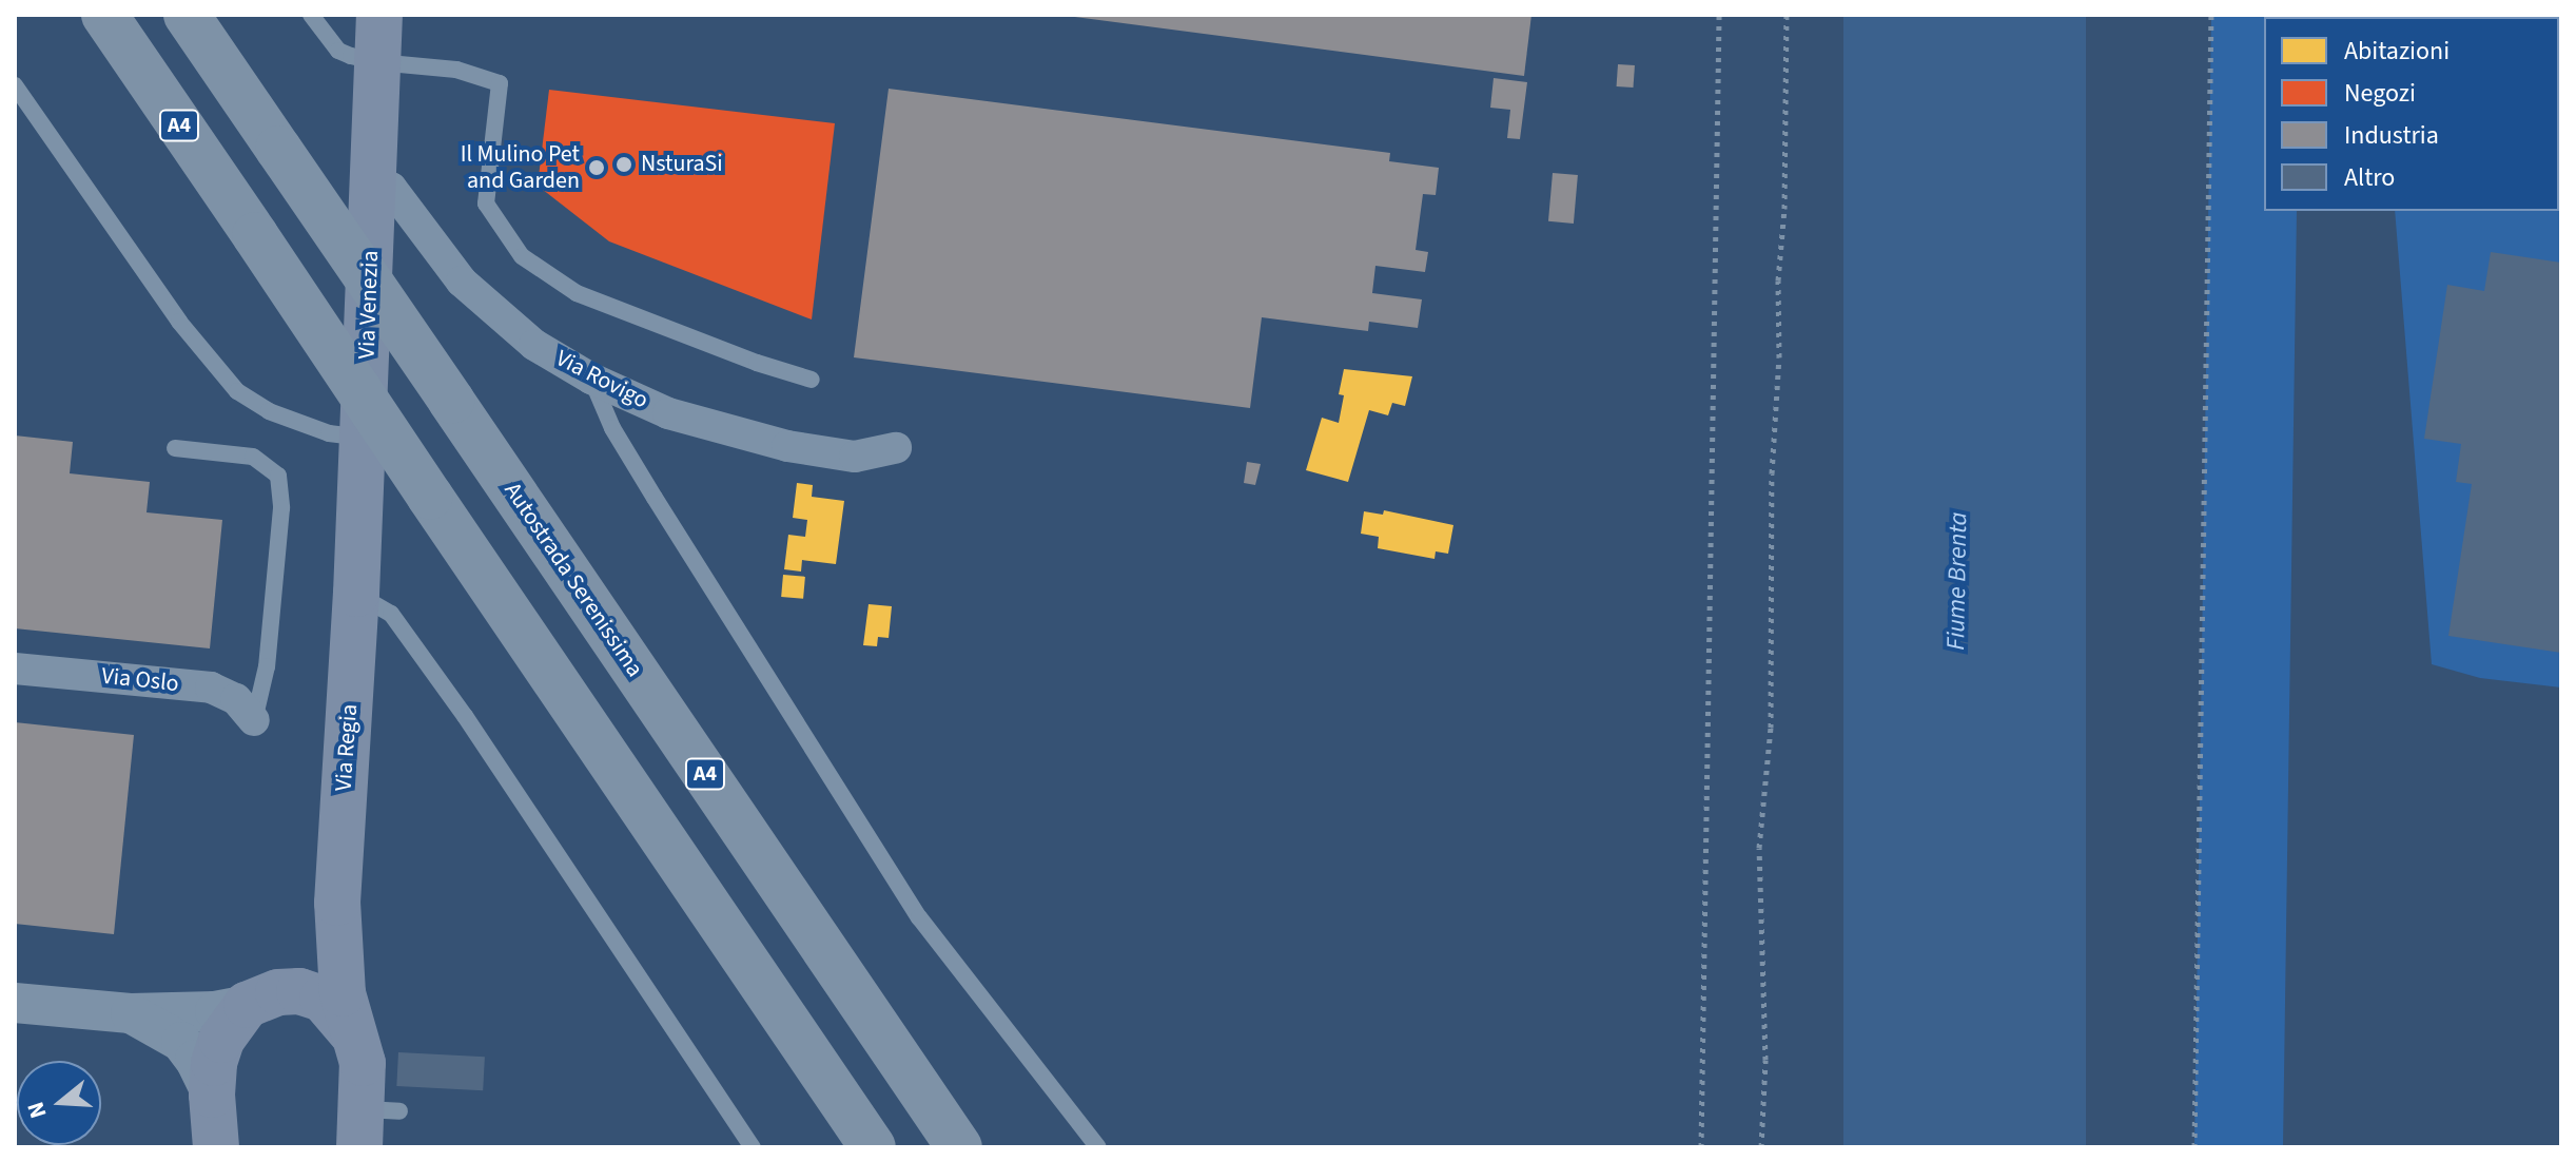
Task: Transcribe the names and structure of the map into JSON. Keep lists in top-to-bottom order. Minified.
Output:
{"streets":{"highway":["A4","Autostrada Serenissima"],"main road":["Via Venezia","Via Regia"],"street":["Via Rovigo","Via Oslo"]},"crossings":[["Via Venezia","Via Rovigo"],["Via Venezia","Via Regia"]],"water":["Fiume Brenta"],"places":["NsturaSi","Il Mulino Pet and Garden"],"legend":["Abitazioni","Negozi","Industria","Altro"],"north":"left"}
